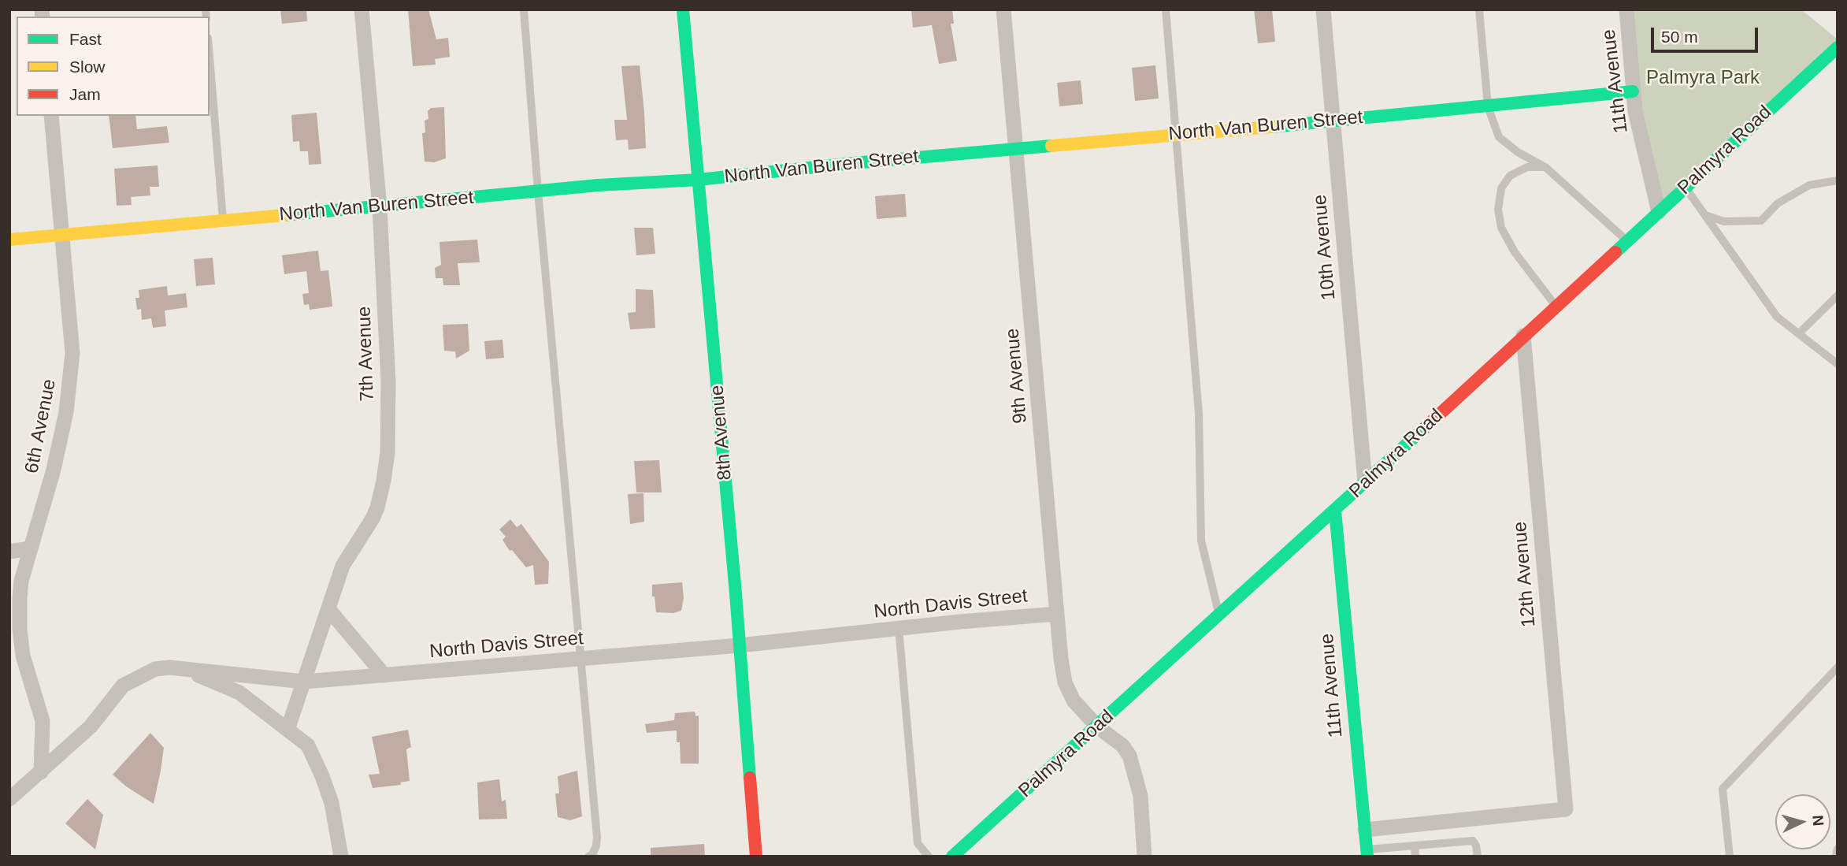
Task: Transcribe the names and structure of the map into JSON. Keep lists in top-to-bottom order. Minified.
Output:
{"streets":{"street":["11th Avenue","North Van Buren Street","Palmyra Road","10th Avenue","7th Avenue","9th Avenue","6th Avenue","8th Avenue","12th Avenue","North Davis Street"]},"crossings":[["11th Avenue","North Van Buren Street"],["11th Avenue","Palmyra Road"],["11th Avenue","12th Avenue"],["North Van Buren Street","10th Avenue"],["North Van Buren Street","7th Avenue"],["North Van Buren Street","9th Avenue"],["North Van Buren Street","6th Avenue"],["North Van Buren Street","8th Avenue"],["Palmyra Road","10th Avenue"],["Palmyra Road","9th Avenue"],["Palmyra Road","12th Avenue"],["7th Avenue","North Davis Street"],["9th Avenue","North Davis Street"],["6th Avenue","North Davis Street"],["8th Avenue","North Davis Street"]],"parks":["Palmyra Park"],"legend":["Fast","Slow","Jam"],"scale_bar":"50 m","north":"right"}
